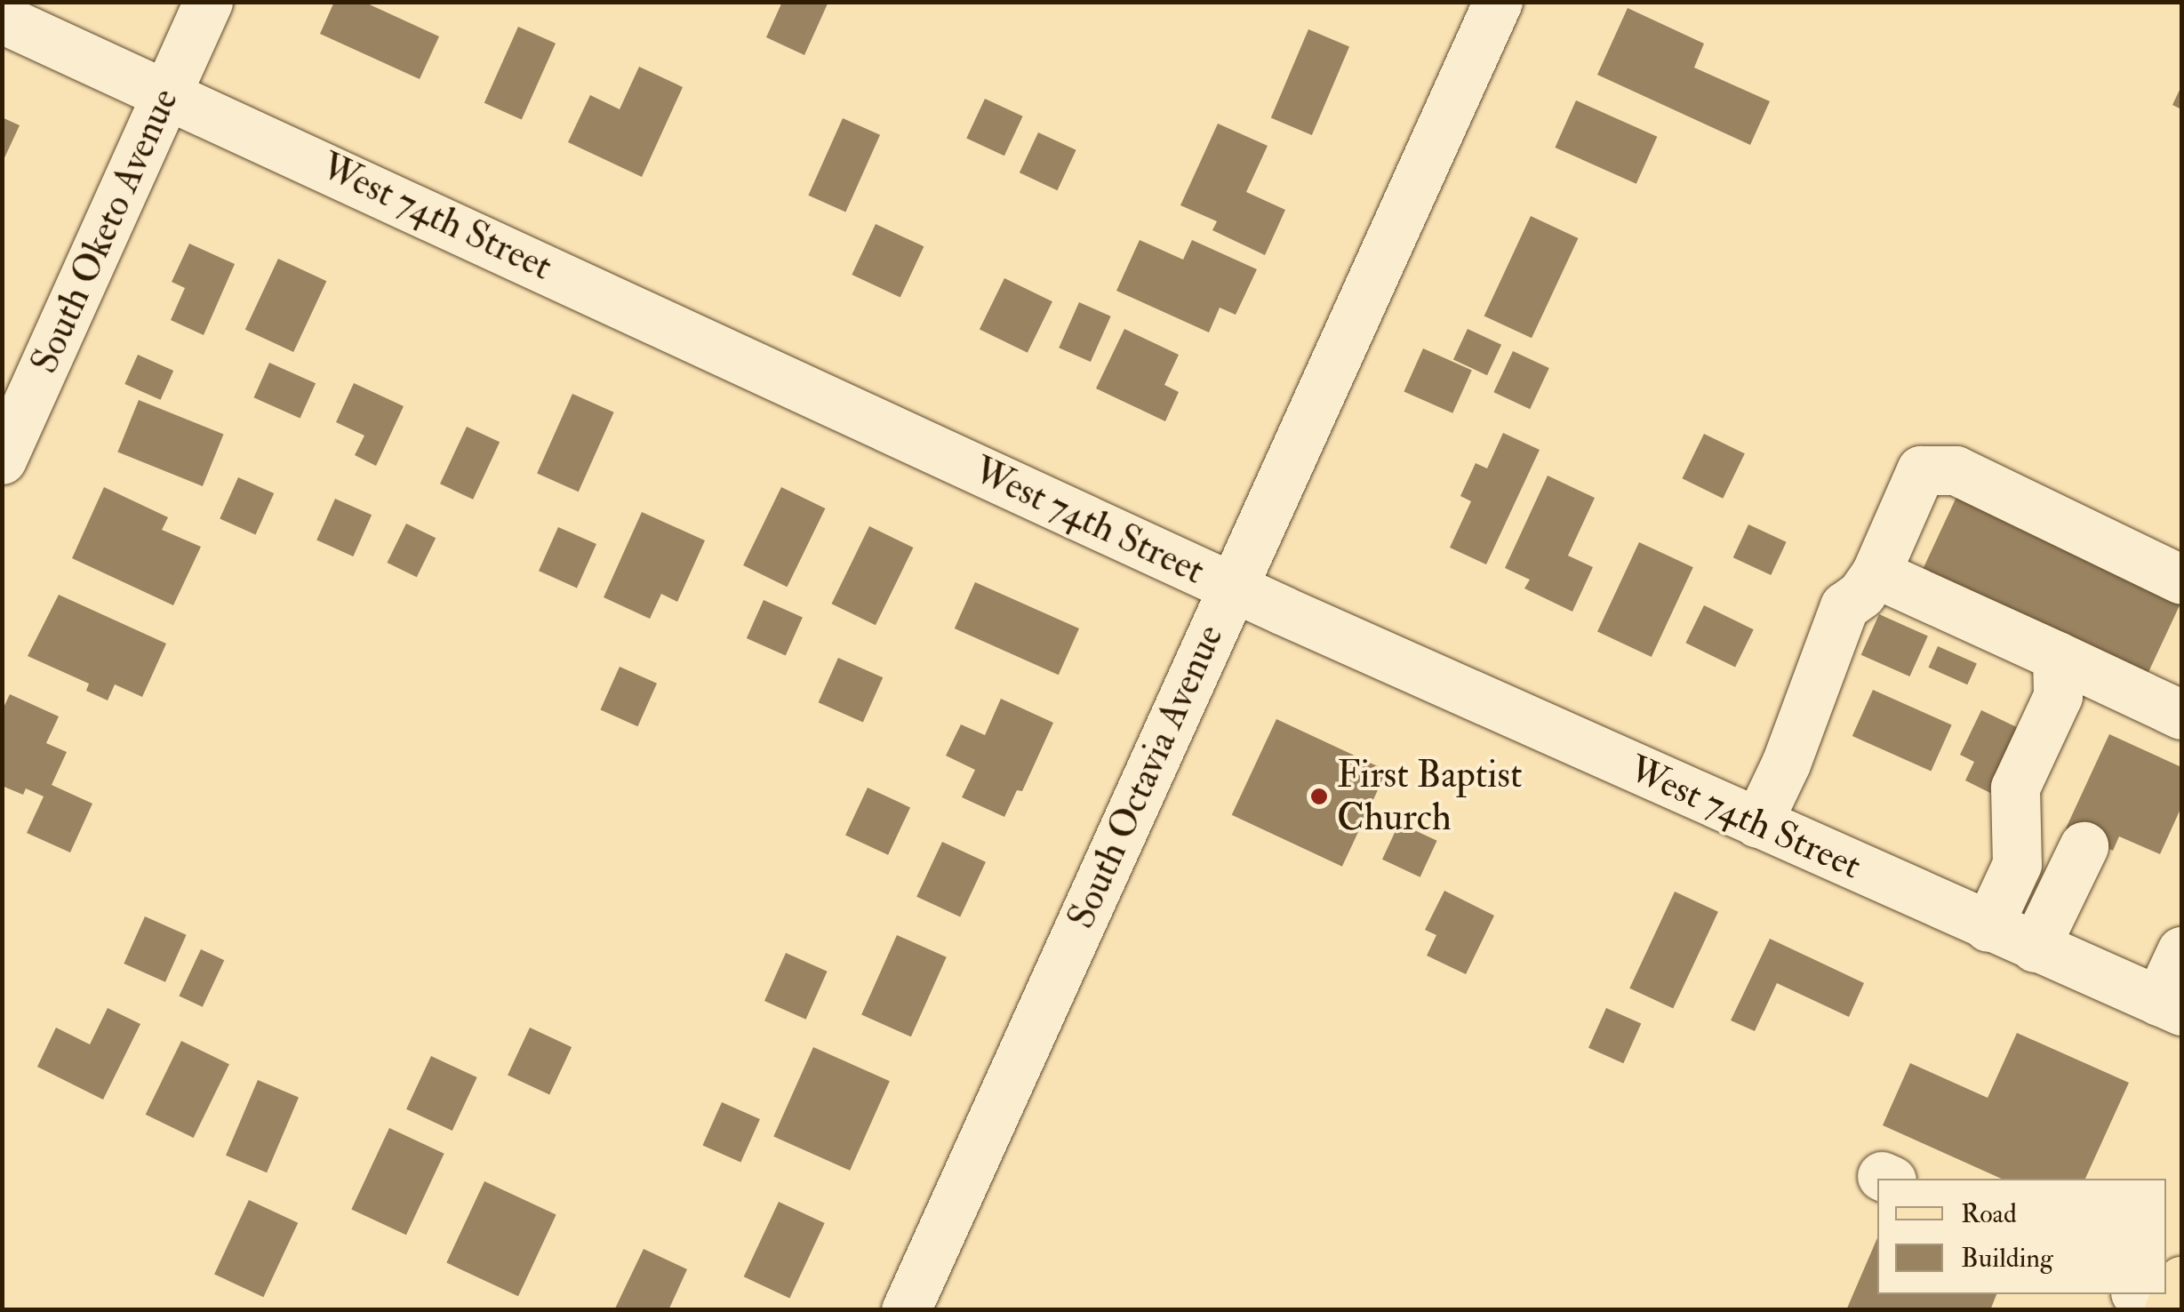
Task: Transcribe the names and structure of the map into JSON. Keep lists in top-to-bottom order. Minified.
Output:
{"streets":{"street":["West 74th Street","South Oketo Avenue","South Octavia Avenue"]},"crossings":[["West 74th Street","South Oketo Avenue"],["West 74th Street","South Octavia Avenue"]],"places":["First Baptist Church"],"legend":["Road","Building"]}
